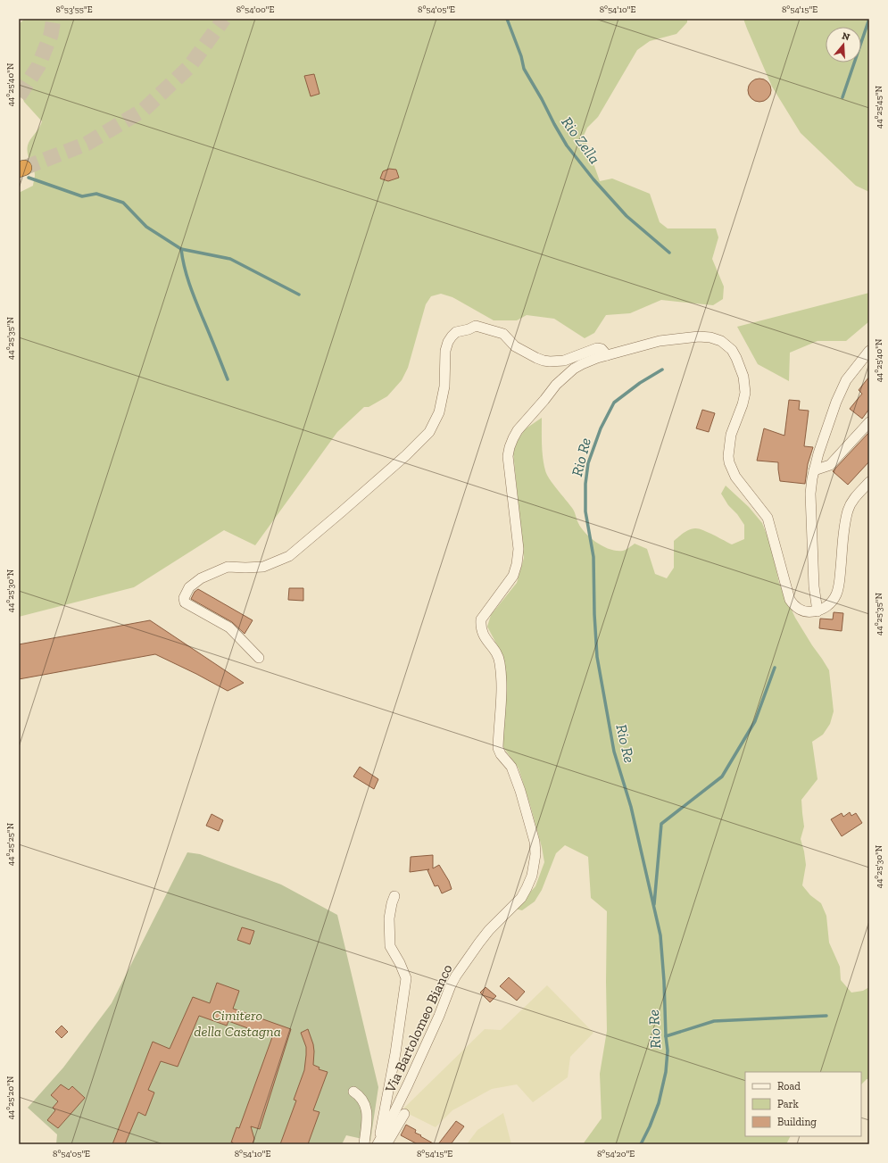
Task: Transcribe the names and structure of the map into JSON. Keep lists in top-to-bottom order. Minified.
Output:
{"streets":{"street":["Via Bartolomeo Bianco"]},"water":["Rio Zella","Rio Re"],"parks":["Cimitero della Castagna"],"legend":["Road","Park","Building"],"north":"top","coordinates":["8°53'55\"E","8°54'00\"E","8°54'05\"E","8°54'10\"E","8°54'15\"E","44°25'40\"N","44°25'45\"N","44°25'35\"N","44°25'30\"N","44°25'25\"N","44°25'20\"N","8°54'20\"E"]}
